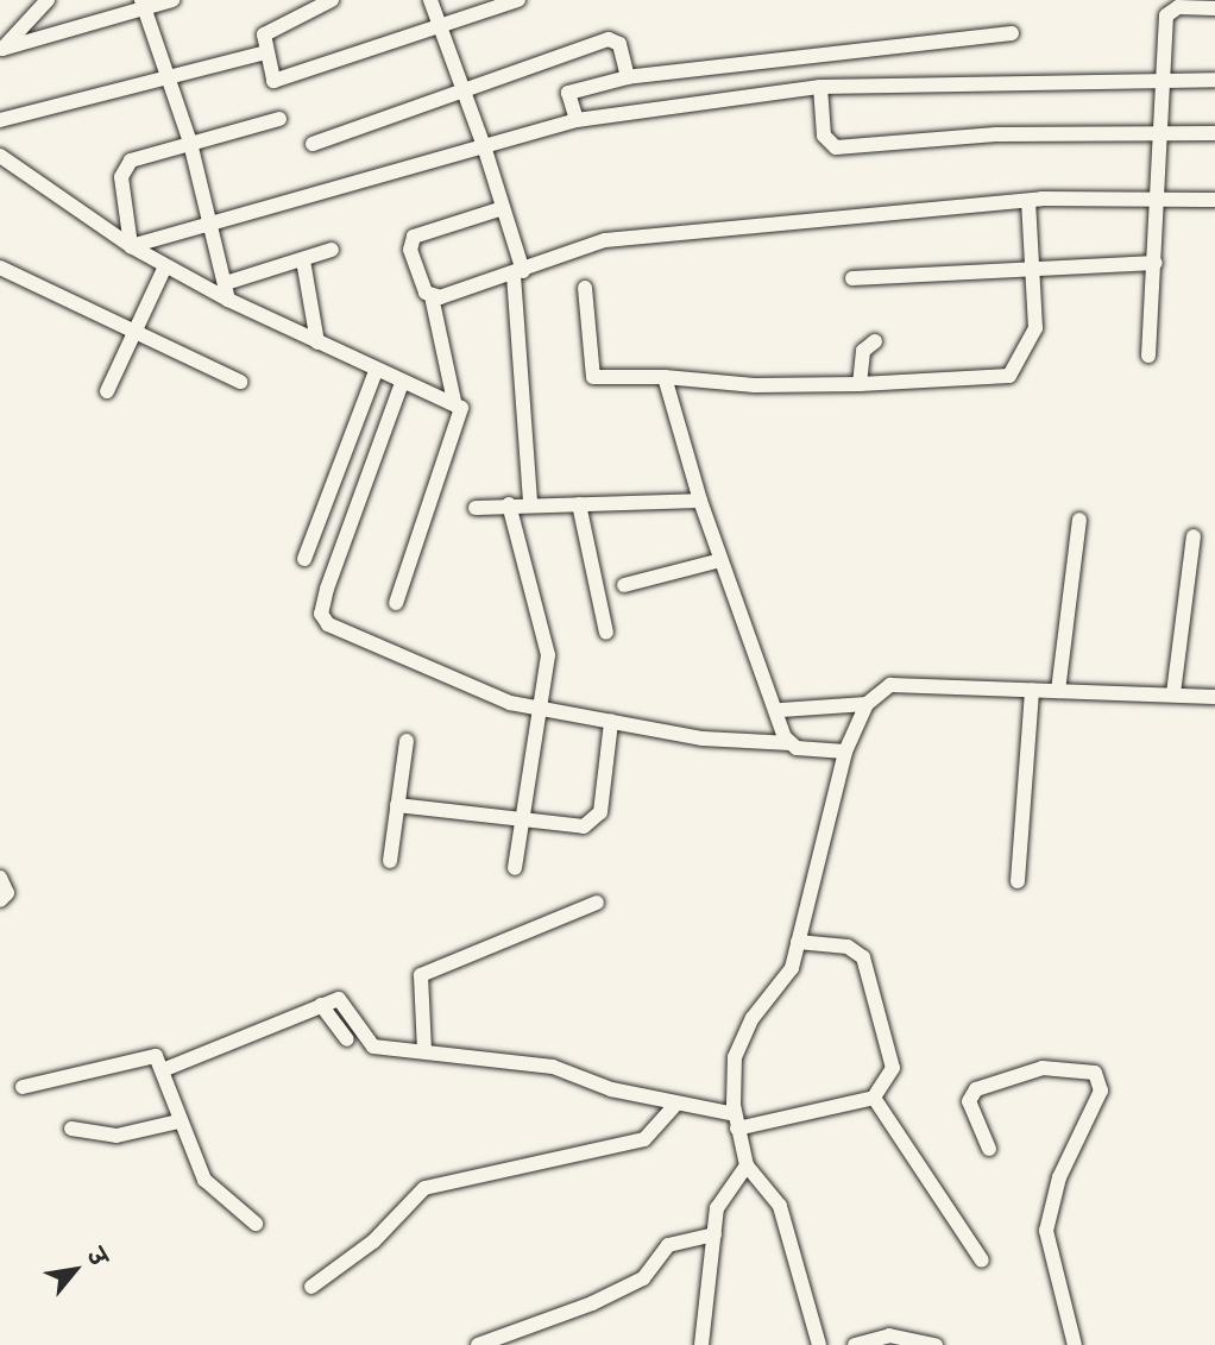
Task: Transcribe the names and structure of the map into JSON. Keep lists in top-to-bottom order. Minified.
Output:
{"north":"top right"}
